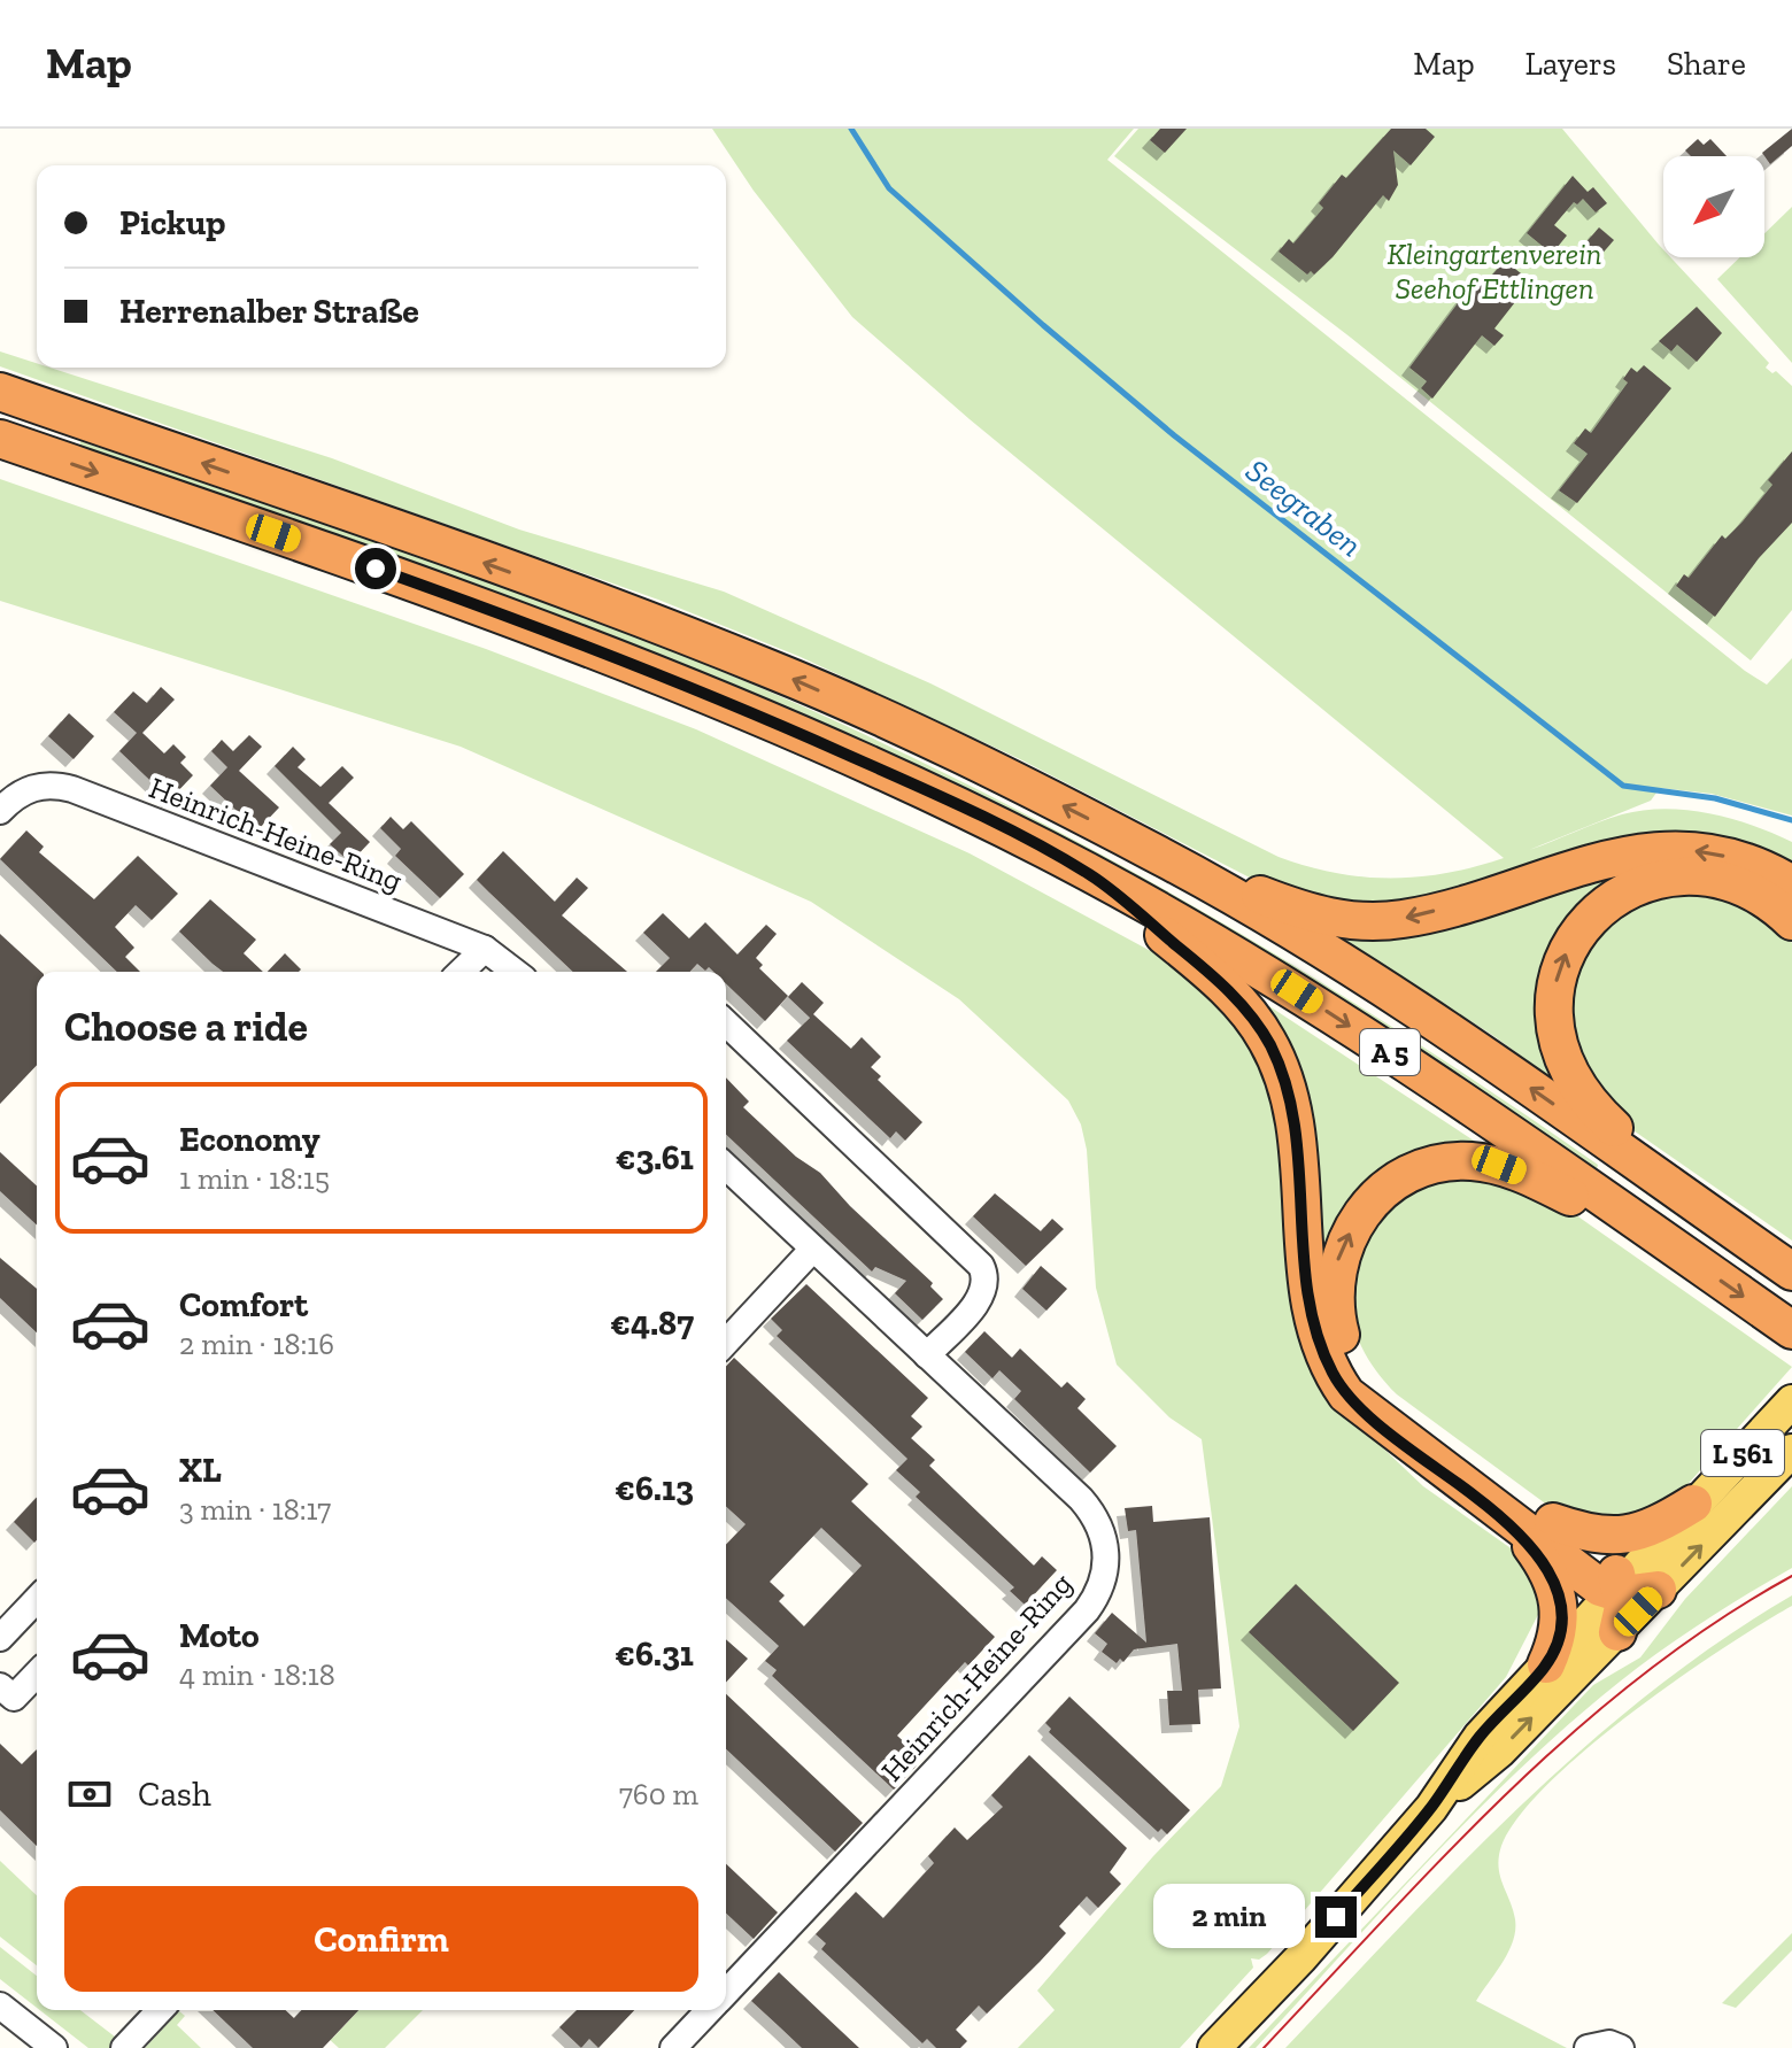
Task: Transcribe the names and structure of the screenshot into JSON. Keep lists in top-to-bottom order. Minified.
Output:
{"streets":{"highway":["A 5"],"main road":["L 561"],"street":["Heinrich-Heine-Ring"]},"water":["Seegraben"],"parks":["Kleingartenverein Seehof Ettlingen"],"north":"bottom left","page":{"header":"Map","nav":["Map","Layers","Share"],"banner":["Pickup","Herrenalber Straße"],"heading":"Choose a ride","list":[{"name":"Economy","note":"1 min · 18:15","value":"€3.61"},{"name":"Comfort","note":"2 min · 18:16","value":"€4.87"},{"name":"XL","note":"3 min · 18:17","value":"€6.13"},{"name":"Moto","note":"4 min · 18:18","value":"€6.31"}],"pay":["Cash","760 m"],"buttons":"Confirm","bubble":"2 min"}}
